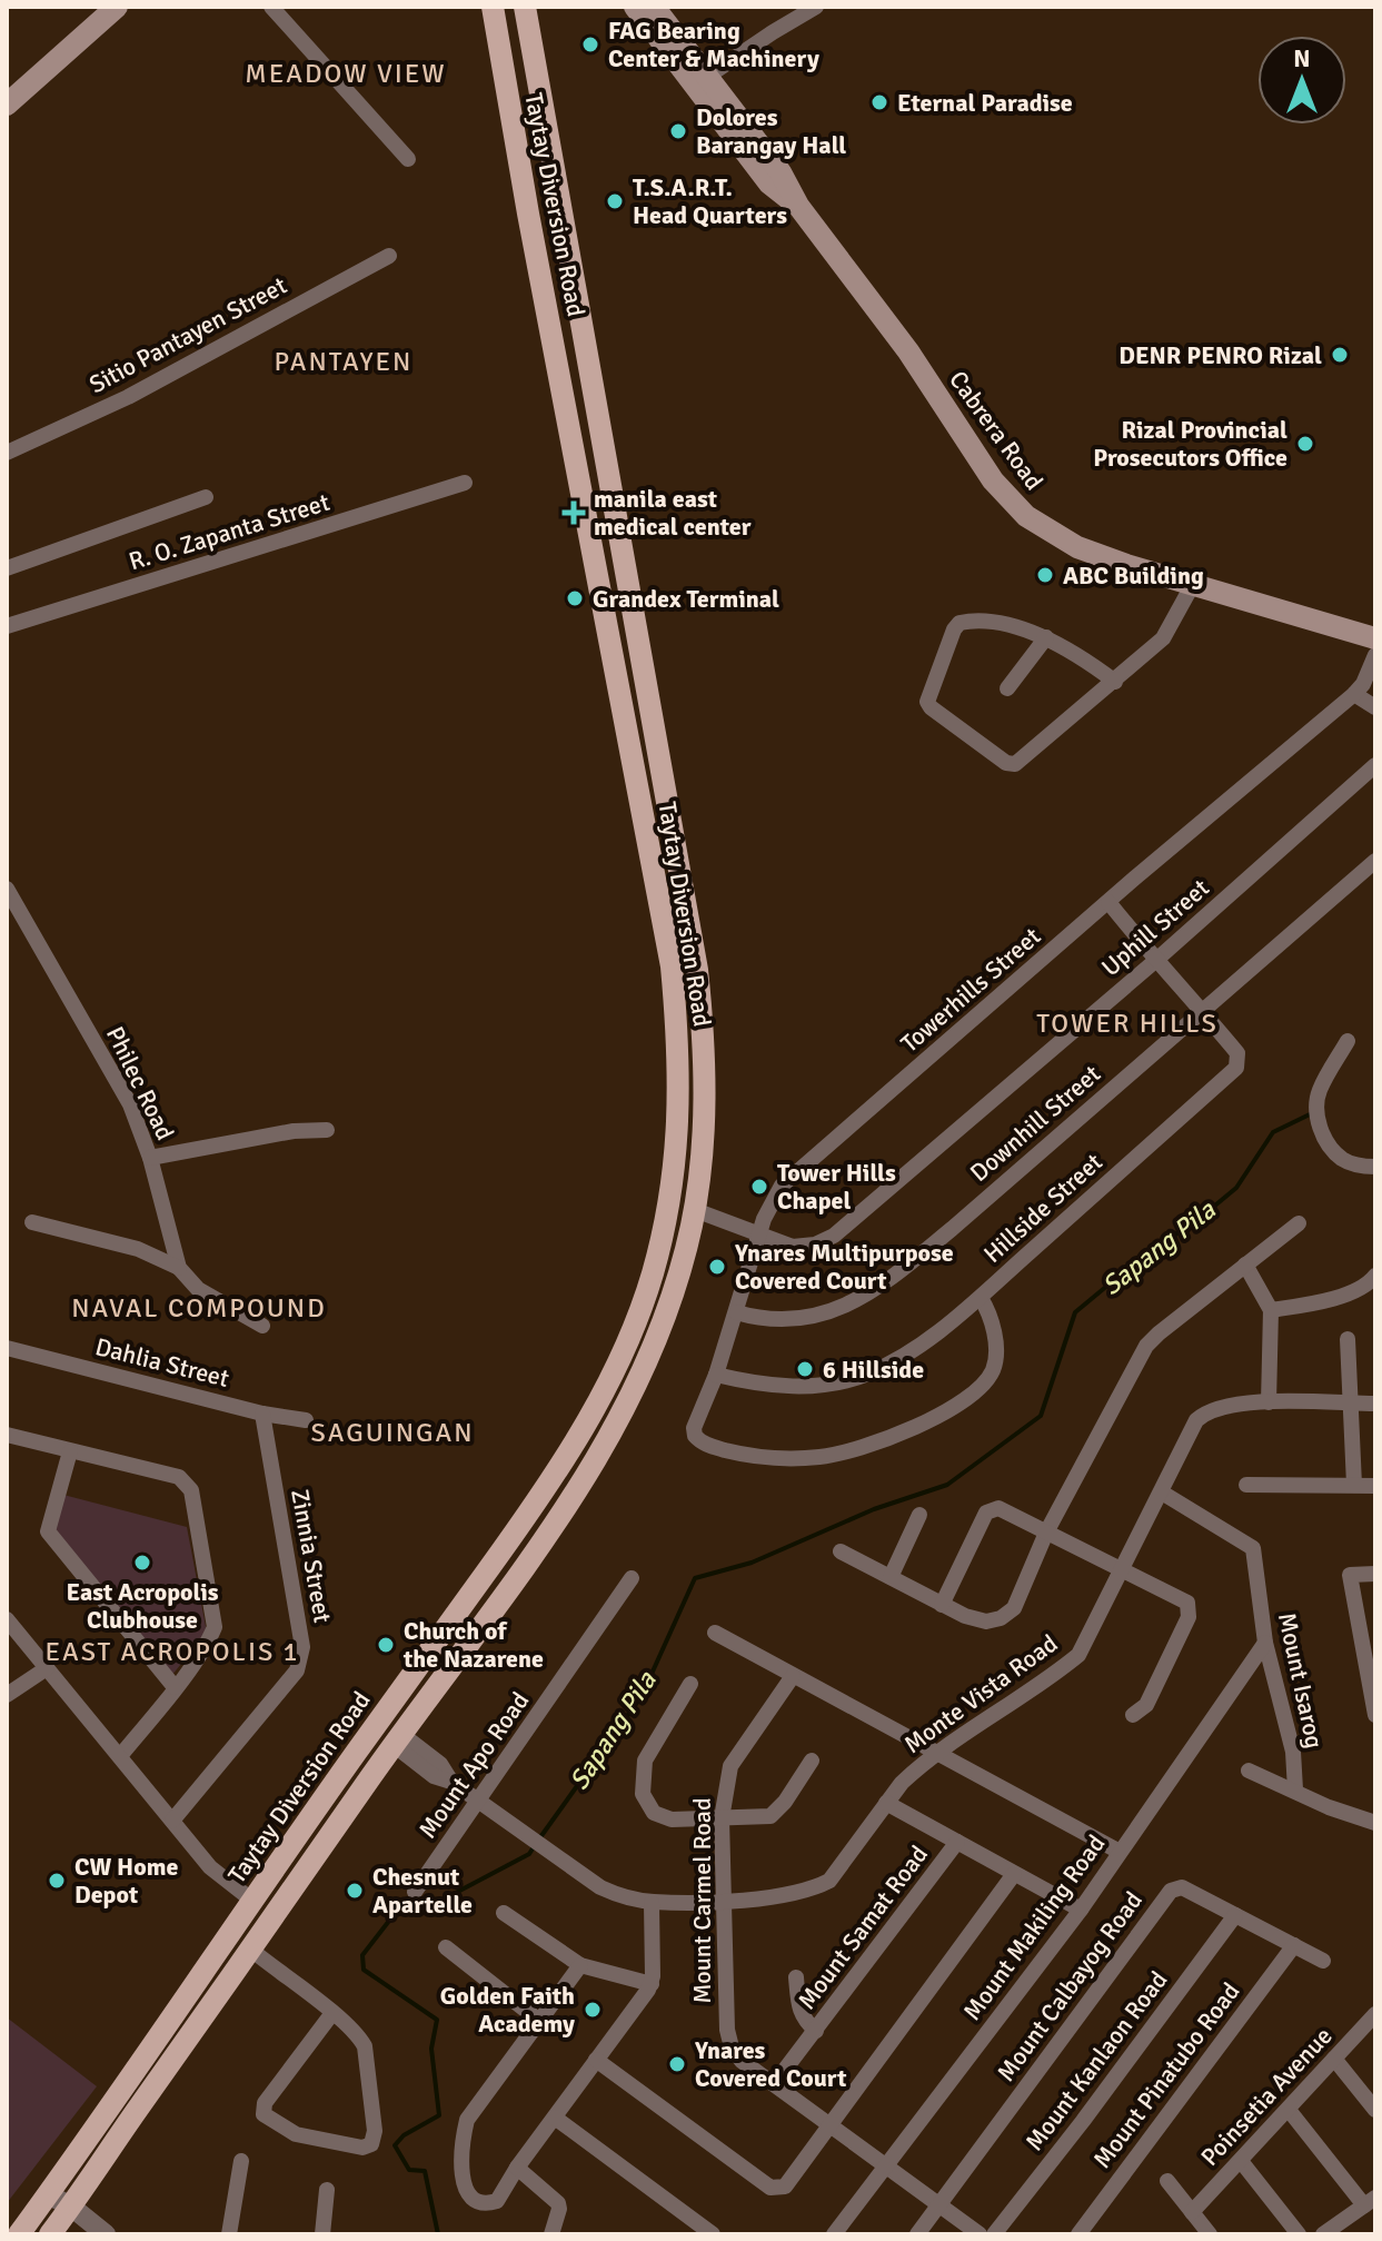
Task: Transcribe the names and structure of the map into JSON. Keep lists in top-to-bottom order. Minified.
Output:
{"streets":{"main road":["Taytay Diversion Road","Cabrera Road"],"street":["Sitio Pantayen Street","R. O. Zapanta Street","Uphill Street","Towerhills Street","Philec Road","Downhill Street","Hillside Street","Dahlia Street","Zinnia Street","Mount Isarog","Monte Vista Road","Mount Apo Road","Mount Carmel Road","Mount Samat Road","Mount Makiling Road","Mount Calbayog Road","Mount Kanlaon Road","Mount Pinatubo Road","Poinsetia Avenue"]},"crossings":[["Taytay Diversion Road","Uphill Street"],["Taytay Diversion Road","Monte Vista Road"],["Uphill Street","Towerhills Street"],["Towerhills Street","Downhill Street"],["Towerhills Street","Hillside Street"],["Downhill Street","Hillside Street"],["Dahlia Street","Zinnia Street"],["Mount Isarog","Monte Vista Road"],["Mount Isarog","Mount Makiling Road"],["Monte Vista Road","Mount Apo Road"],["Monte Vista Road","Mount Carmel Road"],["Mount Carmel Road","Mount Samat Road"],["Mount Carmel Road","Mount Makiling Road"],["Mount Carmel Road","Mount Calbayog Road"],["Mount Calbayog Road","Mount Kanlaon Road"],["Mount Calbayog Road","Mount Pinatubo Road"]],"districts":["MEADOW VIEW","PANTAYEN","TOWER HILLS","NAVAL COMPOUND","SAGUINGAN","EAST ACROPOLIS 1"],"water":["Sapang Pila"],"places":{"other":["FAG Bearing Center & Machinery","Eternal Paradise","Dolores Barangay Hall","T.S.A.R.T. Head Quarters","DENR PENRO Rizal","Rizal Provincial Prosecutors Office","ABC Building","Grandex Terminal","Tower Hills Chapel","Ynares Multipurpose Covered Court","6 Hillside","East Acropolis Clubhouse","Church of the Nazarene","CW Home Depot","Chesnut Apartelle","Golden Faith Academy","Ynares Covered Court"],"health":["manila east medical center"]},"north":"top"}
